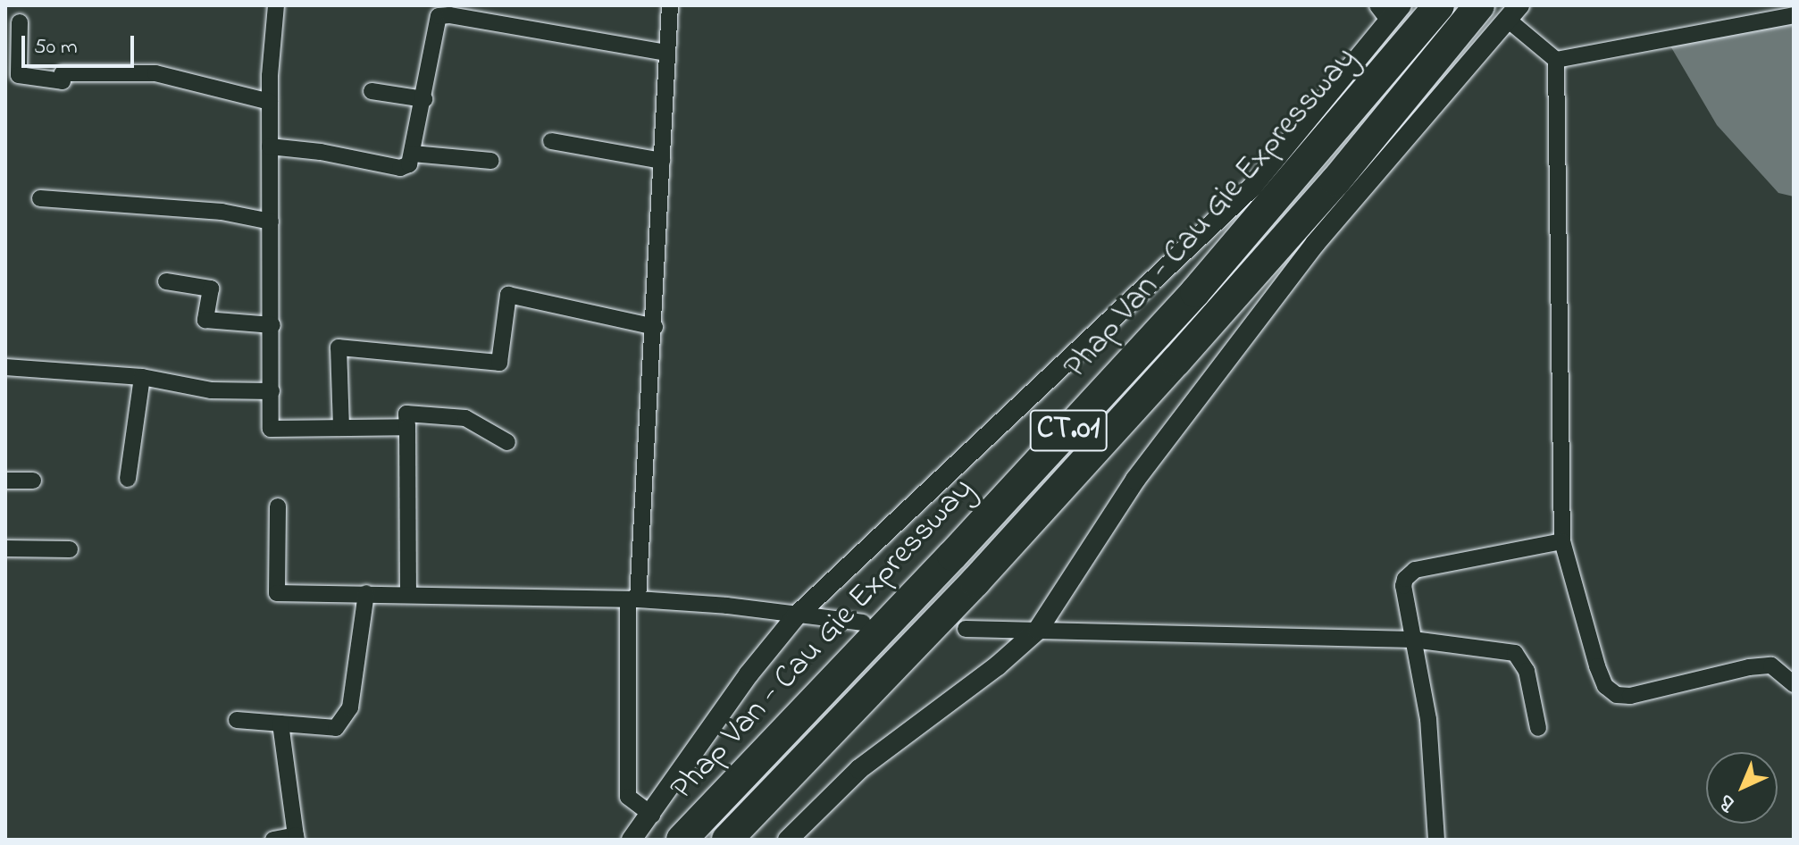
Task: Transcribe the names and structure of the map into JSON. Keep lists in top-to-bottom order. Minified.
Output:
{"streets":{"highway":["Phap Van - Cau Gie Expressway","CT.01"]},"scale_bar":"50 m","north":"bottom left"}
